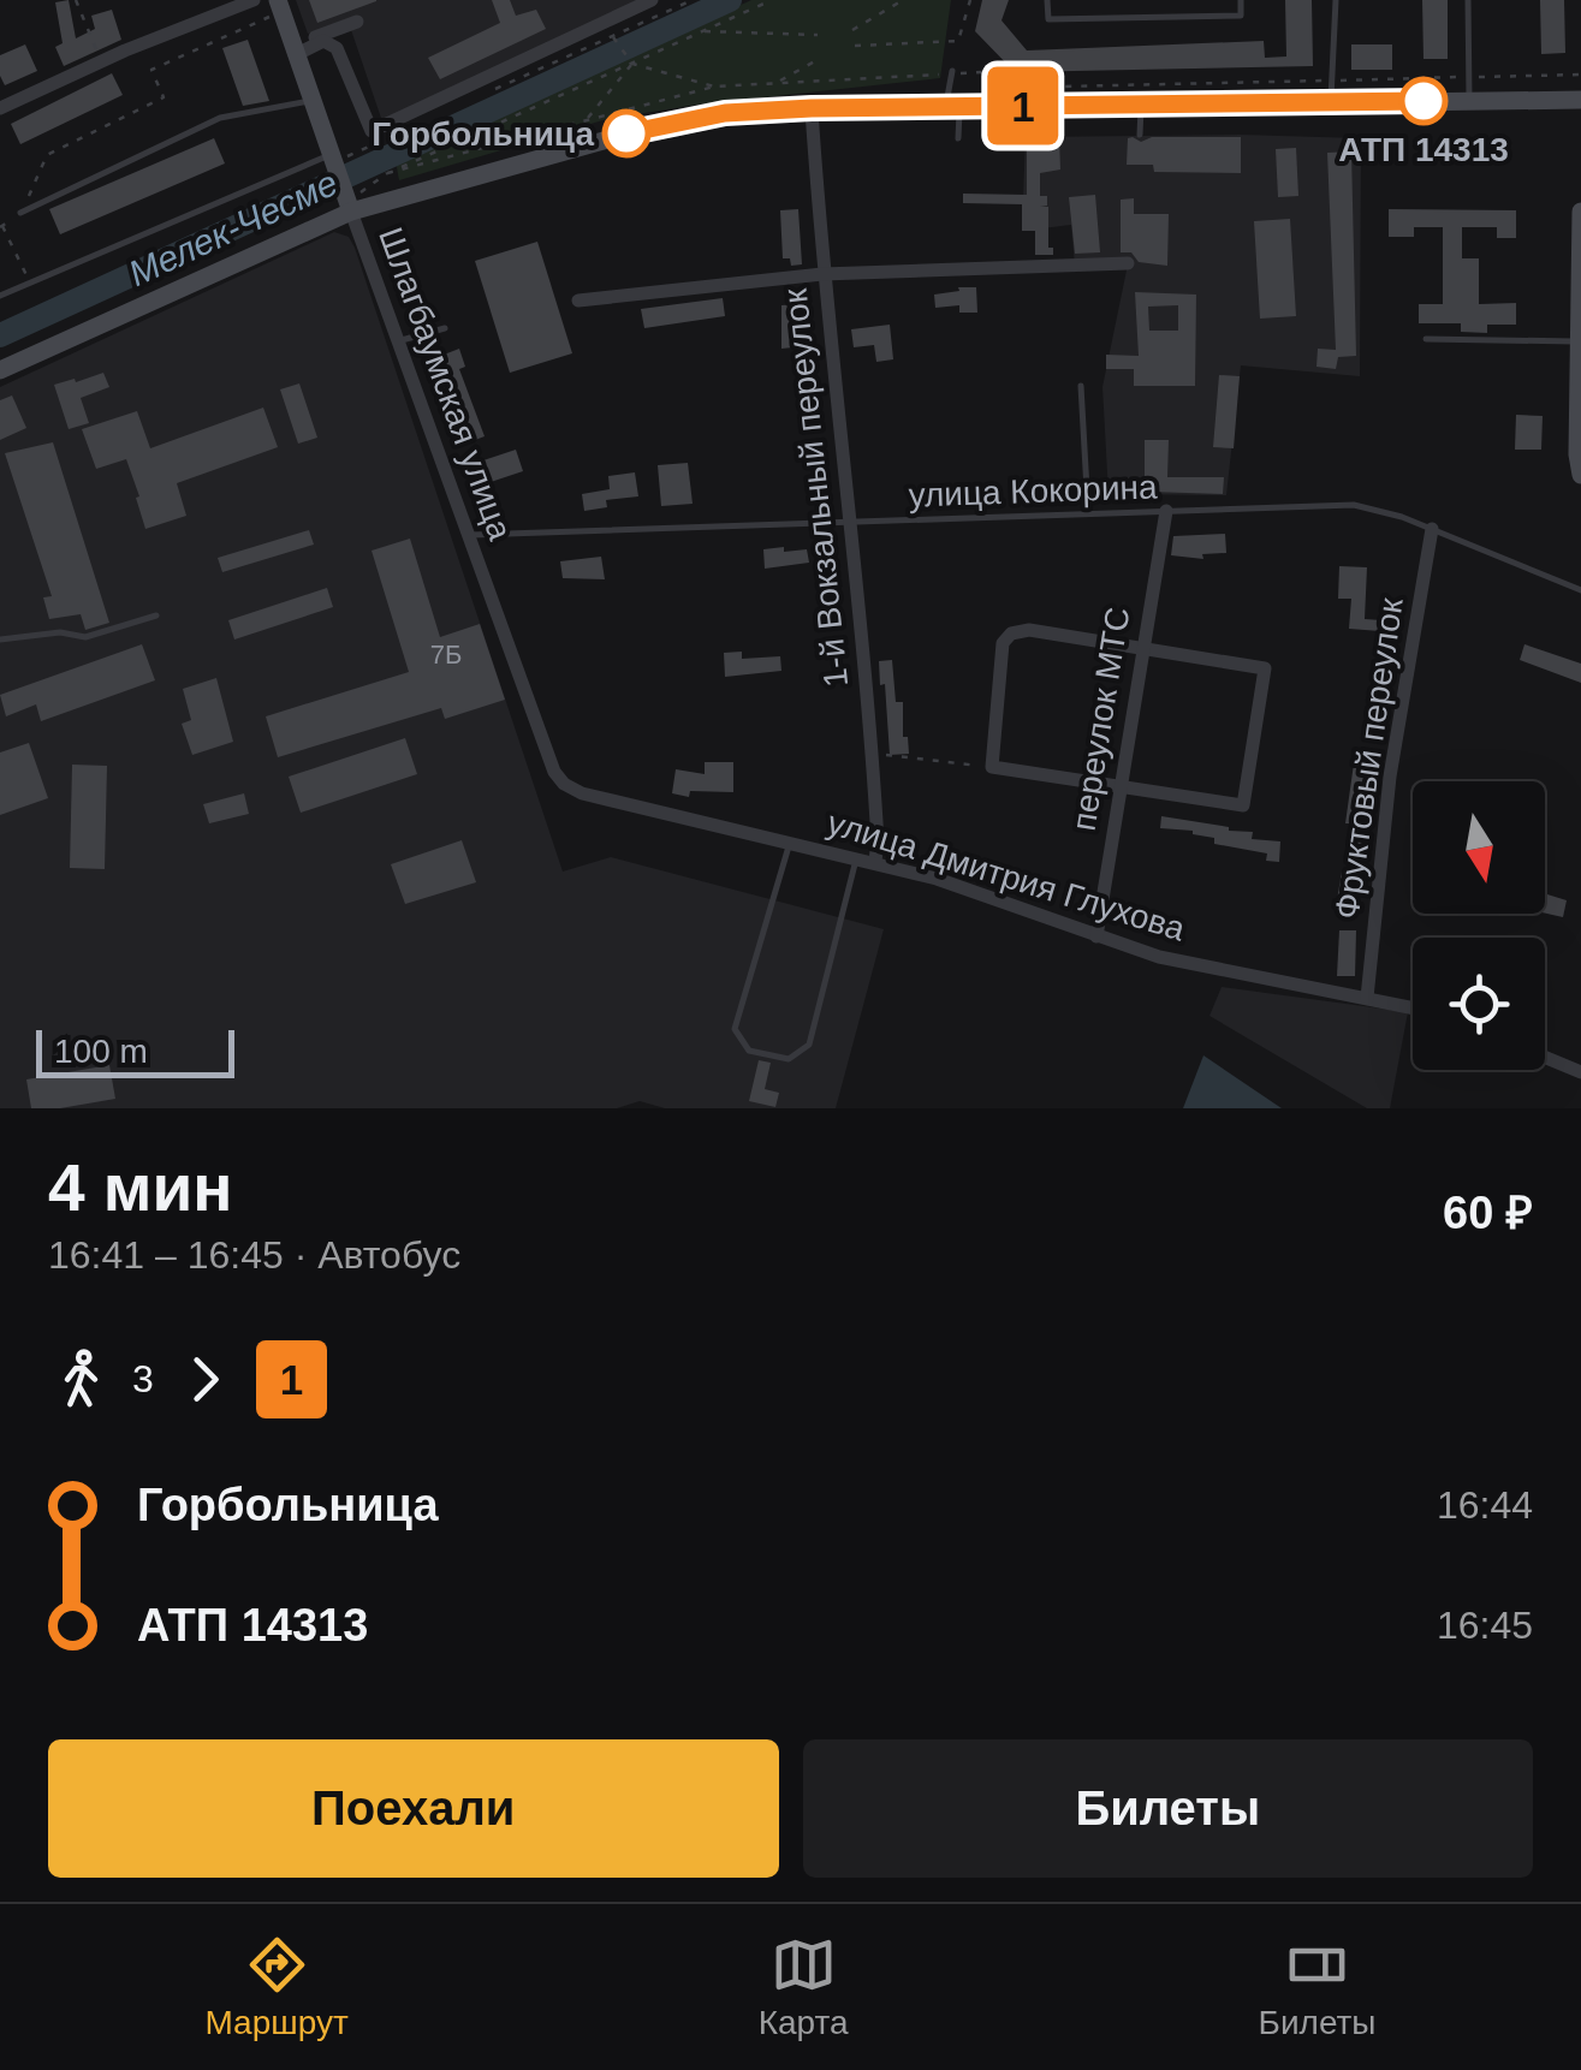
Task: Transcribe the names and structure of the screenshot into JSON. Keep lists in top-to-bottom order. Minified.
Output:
{"streets":{"main road":["Шлагбаумская улица"],"street":["1-й Вокзальный переулок","переулок МТС","Фруктовый переулок","улица Дмитрия Глухова"],"lane":["улица Кокорина"]},"crossings":[["Шлагбаумская улица","улица Кокорина"],["Шлагбаумская улица","улица Дмитрия Глухова"],["1-й Вокзальный переулок","улица Кокорина"],["1-й Вокзальный переулок","улица Дмитрия Глухова"],["улица Кокорина","переулок МТС"],["улица Кокорина","Фруктовый переулок"],["переулок МТС","улица Дмитрия Глухова"],["Фруктовый переулок","улица Дмитрия Глухова"]],"water":["Мелек-Чесме"],"places":["АТП 14313","Горбольница"],"lines":["bus line 1"],"house_numbers":["7Б"],"scale_bar":"100 m","north":"bottom","page":{"on_map":"1","scale":"100 m","heading":["4 мин","16:41 – 16:45 · Автобус","60 ₽"],"legs":["3","1"],"list":[{"name":"Горбольница","value":"16:44"},{"name":"АТП 14313","value":"16:45"}],"buttons":["Поехали","Билеты"],"tabs":["Маршрут","Карта","Билеты"]}}
